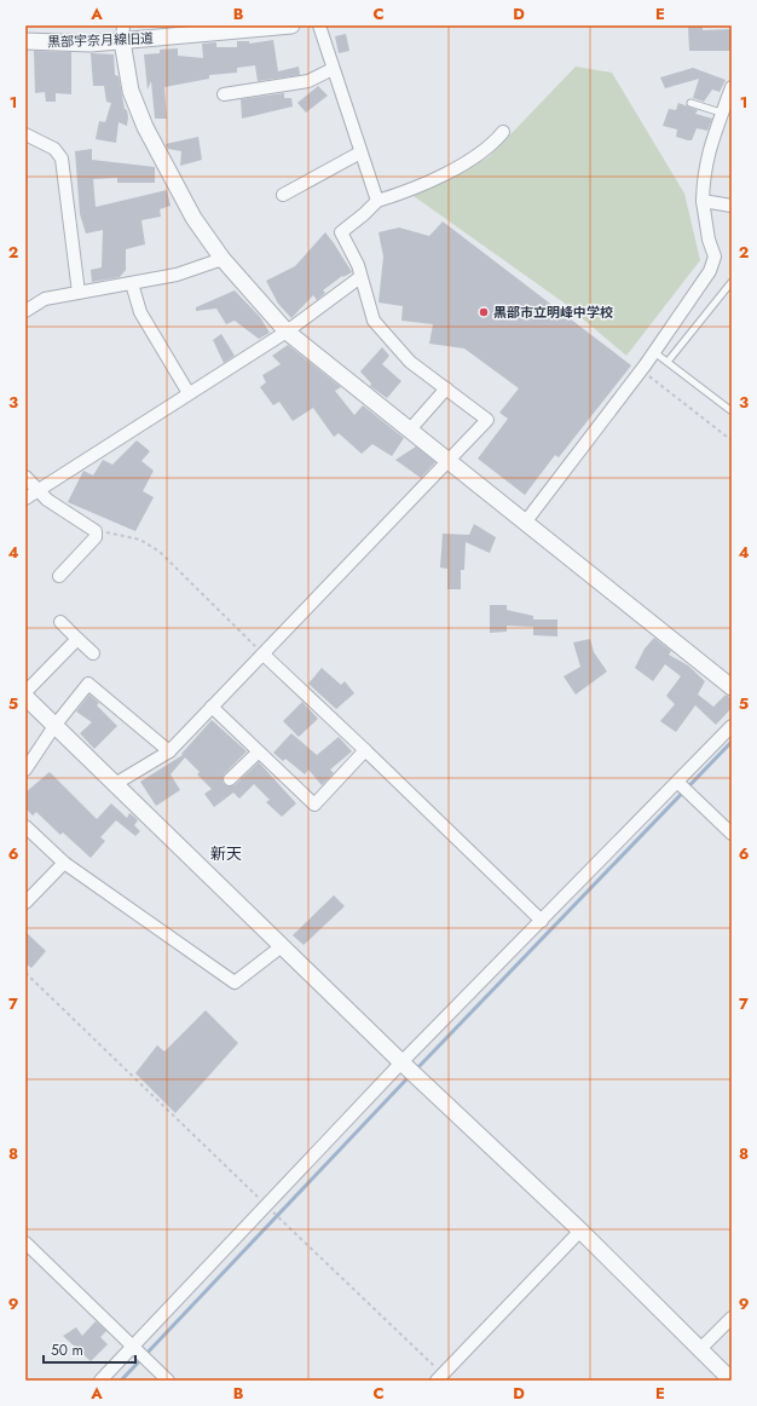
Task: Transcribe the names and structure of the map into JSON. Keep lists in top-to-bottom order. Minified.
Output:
{"streets":{"street":["黒部宇奈月線旧道"]},"districts":["新天"],"places":["黒部市立明峰中学校"],"scale_bar":"50 m","grid":{"columns":["A","B","C","D","E"],"rows":["1","2","3","4","5","6","7","8","9"]}}
